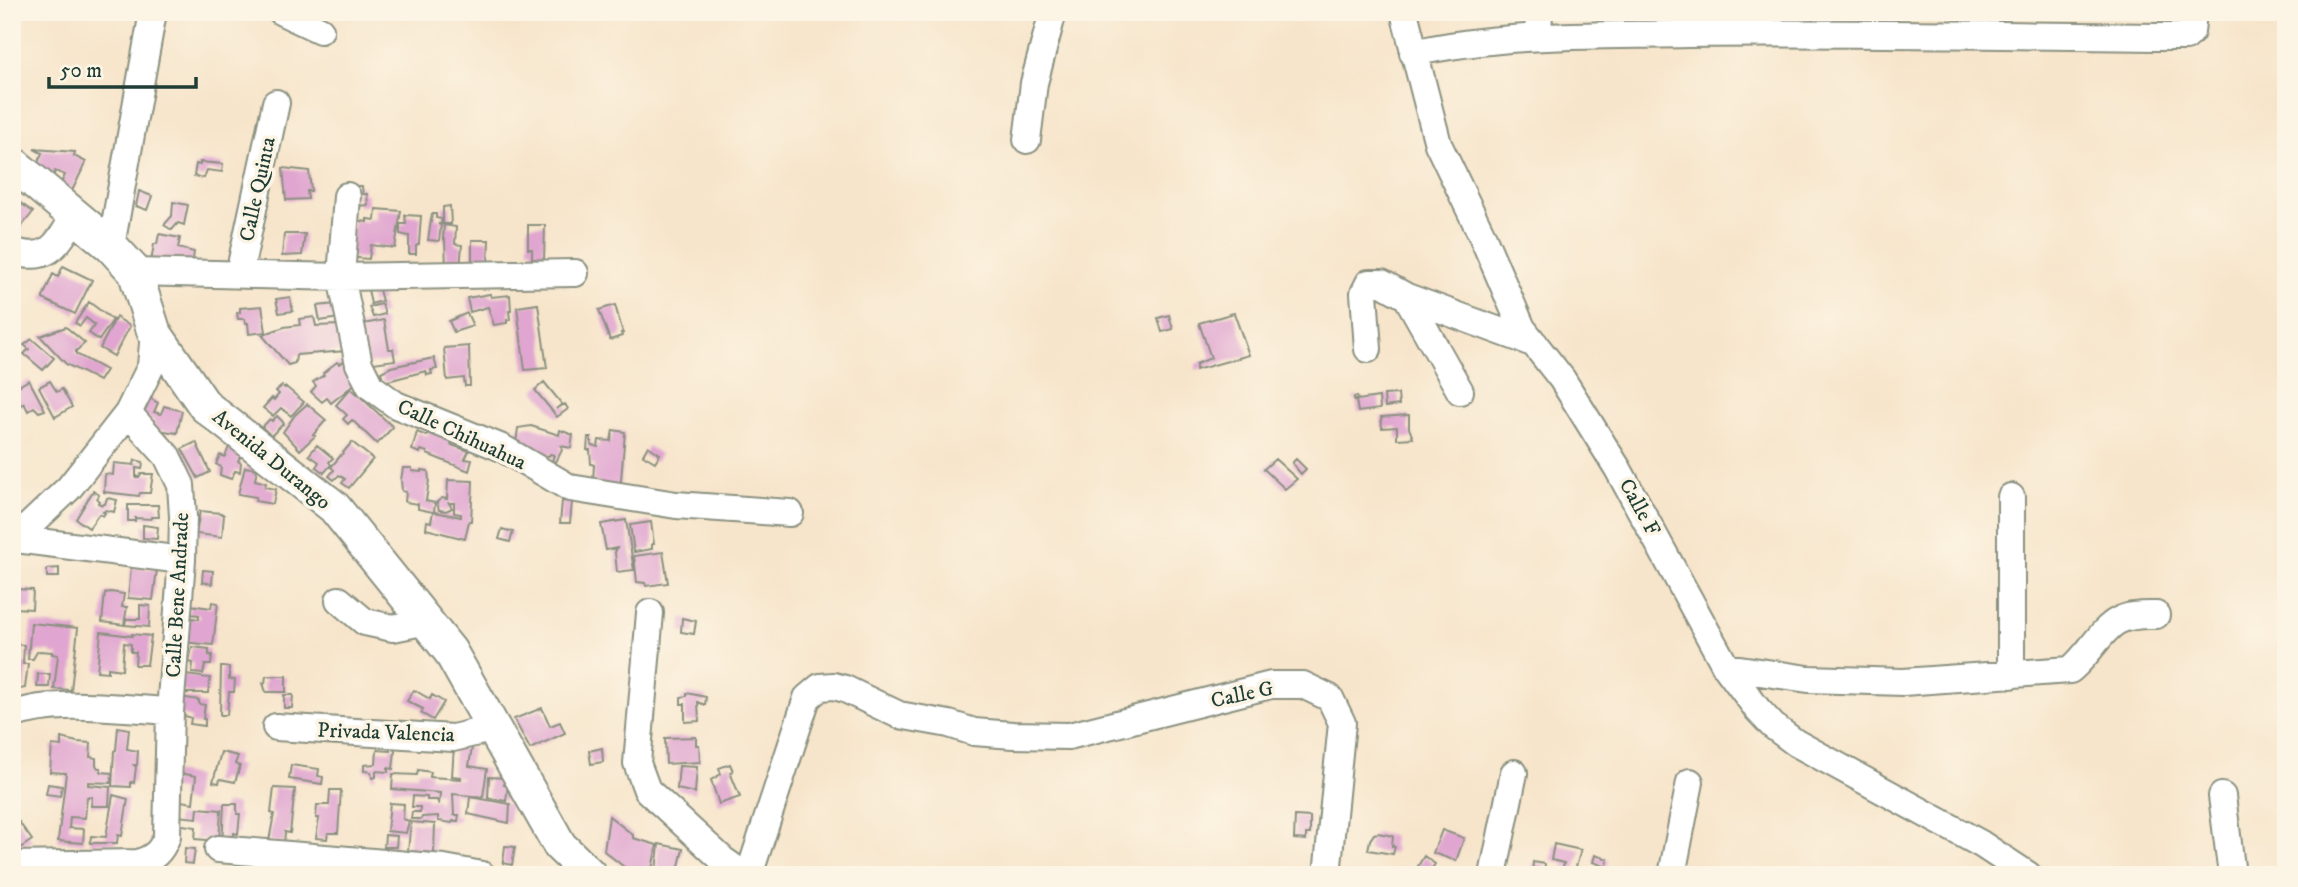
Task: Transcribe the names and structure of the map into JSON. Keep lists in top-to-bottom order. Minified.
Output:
{"streets":{"main road":["Avenida Durango"],"street":["Calle Quinta","Calle Chihuahua","Calle F","Calle Bene Andrade","Calle G","Privada Valencia"]},"crossings":[["Avenida Durango","Privada Valencia"]],"scale_bar":"50 m"}
